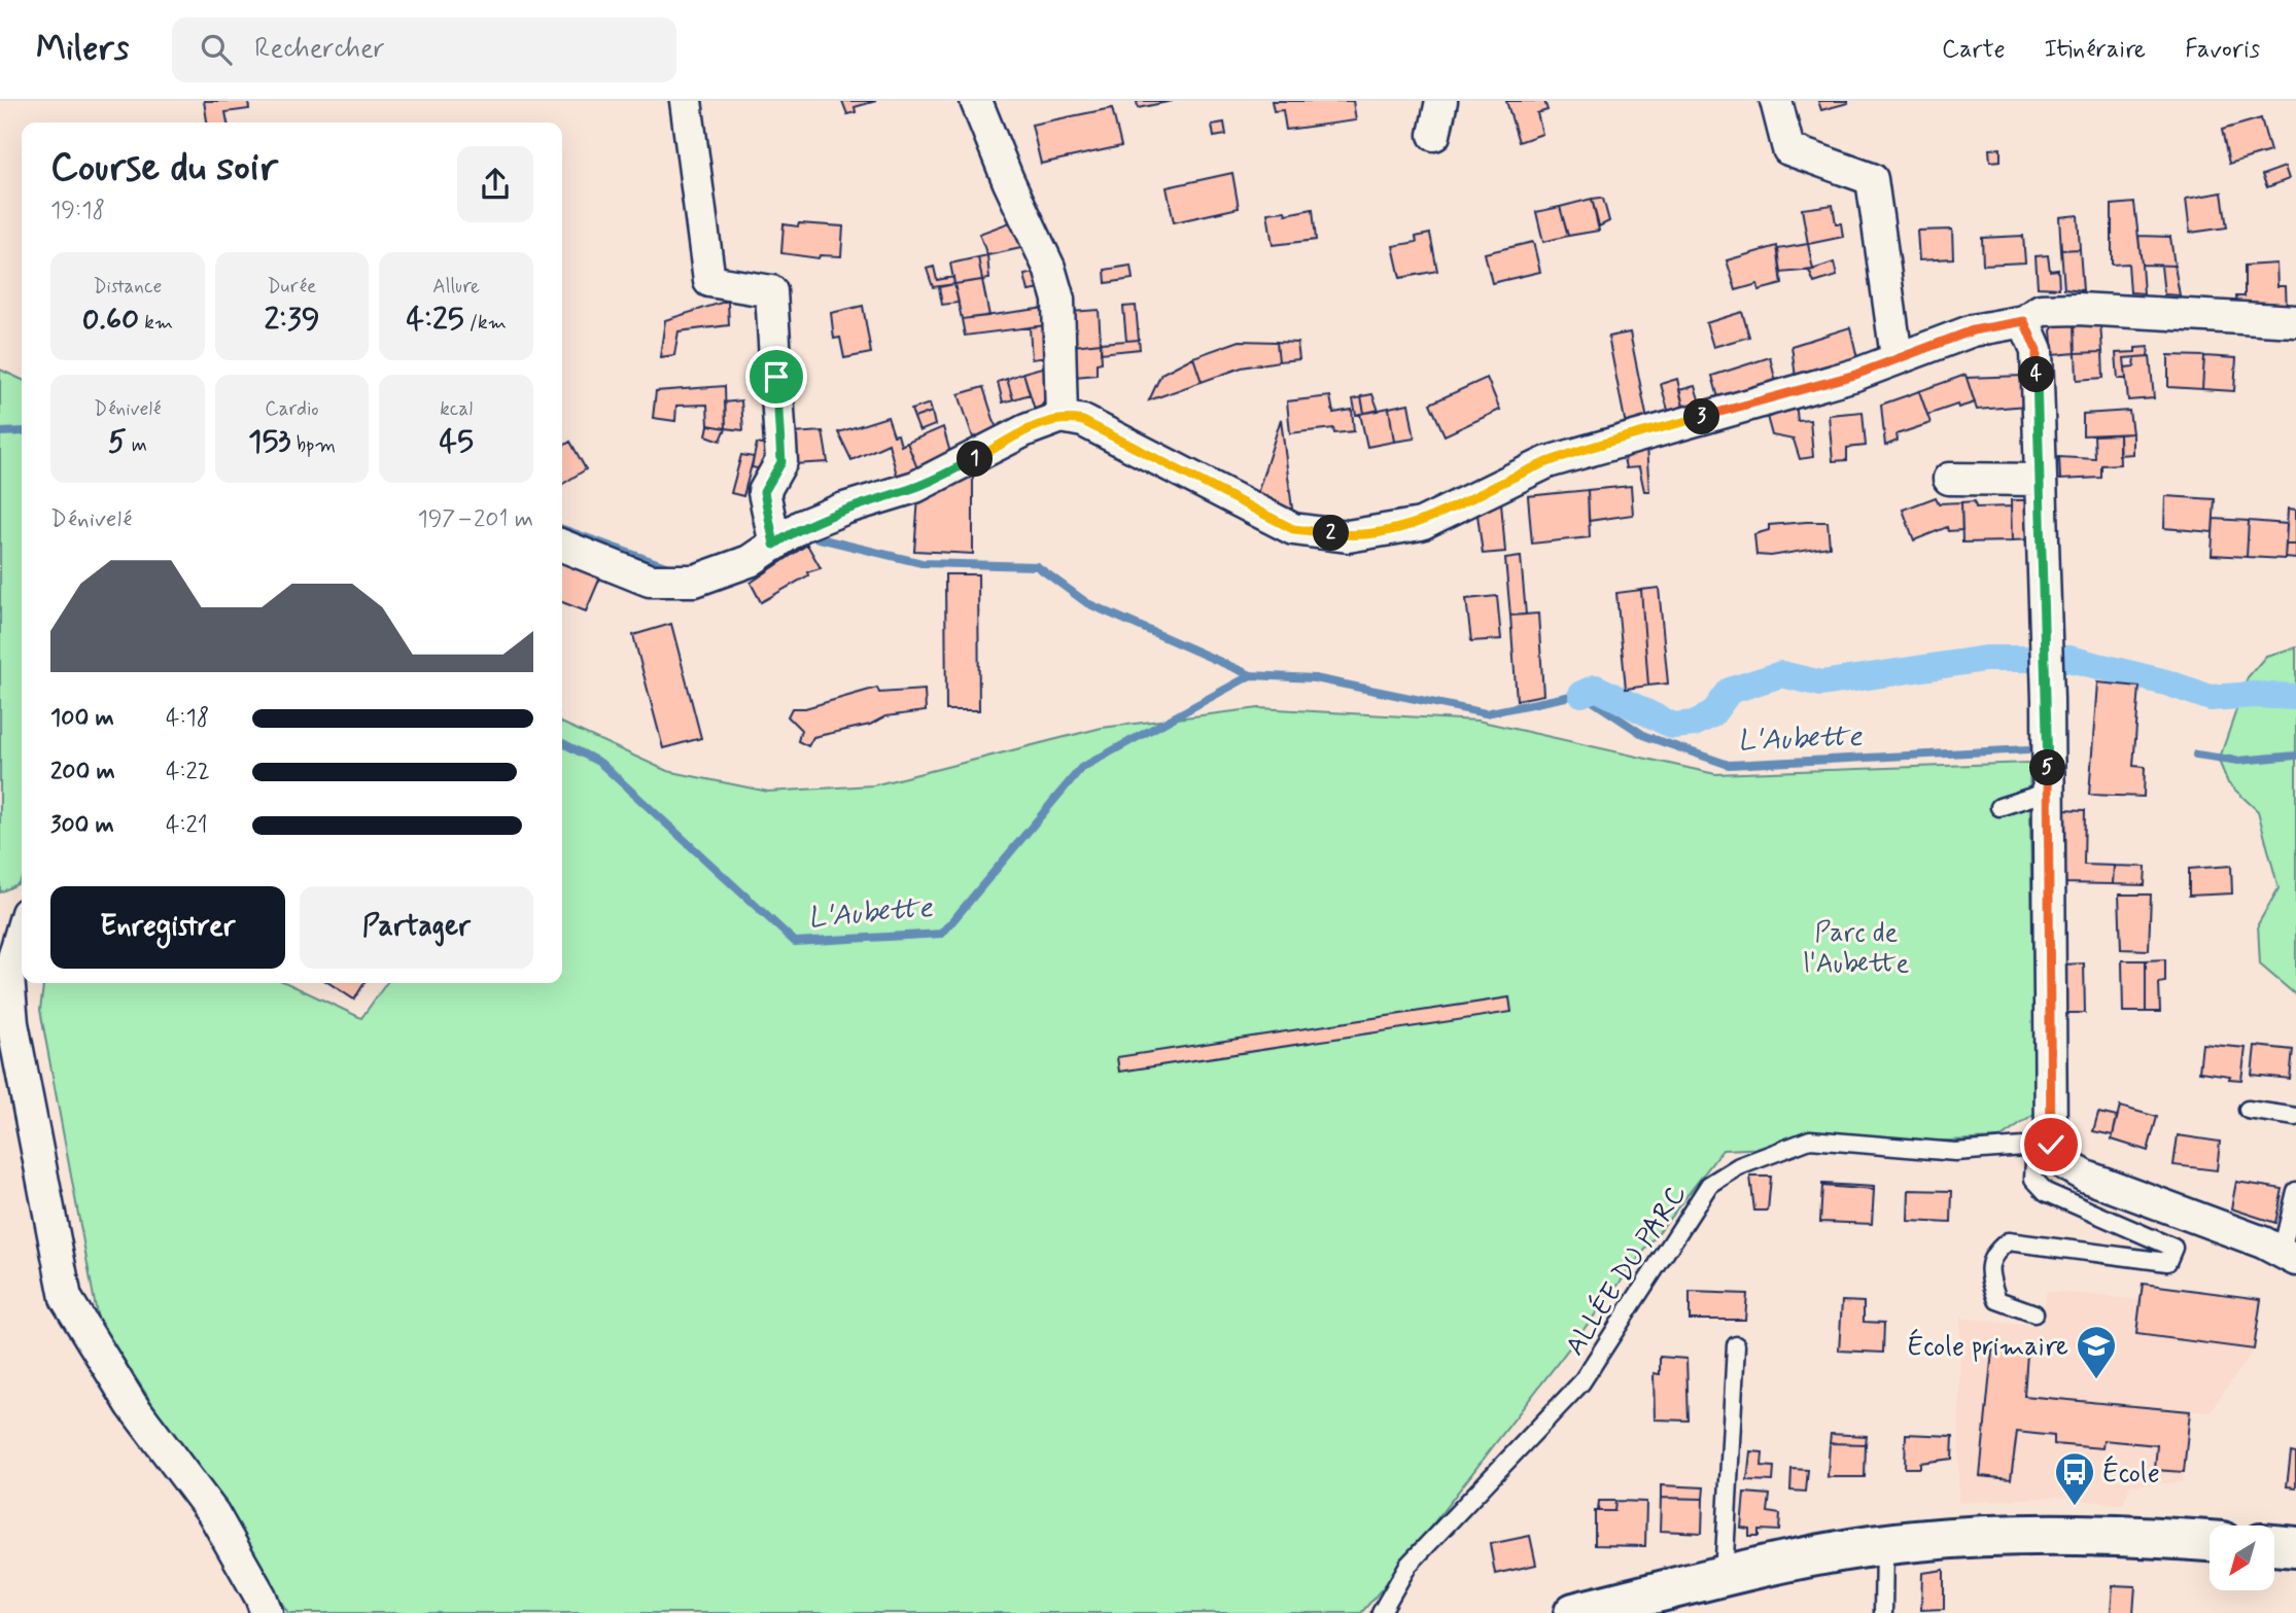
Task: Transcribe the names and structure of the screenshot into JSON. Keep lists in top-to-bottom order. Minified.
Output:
{"streets":{"lane":["ALLÉE DU PARC"]},"water":["L'Aubette"],"parks":["Parc de l'Aubette"],"places":{"school or university":["École primaire"],"bus stop":["École"]},"north":"bottom left","page":{"header":"Milers","search":"Rechercher","nav":["Carte","Itinéraire","Favoris"],"heading":["Course du soir","19:18"],"stats":[["Distance","0.60 km"],["Durée","2:39"],["Allure","4:25 /km"],["Dénivelé","5 m"],["Cardio","153 bpm"],["kcal","45"]],"pins":["4","3","1","2","5"],"chart":["Dénivelé","197–201 m"],"list":[{"name":"100 m","note":"4:18"},{"name":"200 m","note":"4:22"},{"name":"300 m","note":"4:21"}],"buttons":["Enregistrer","Partager"]}}
